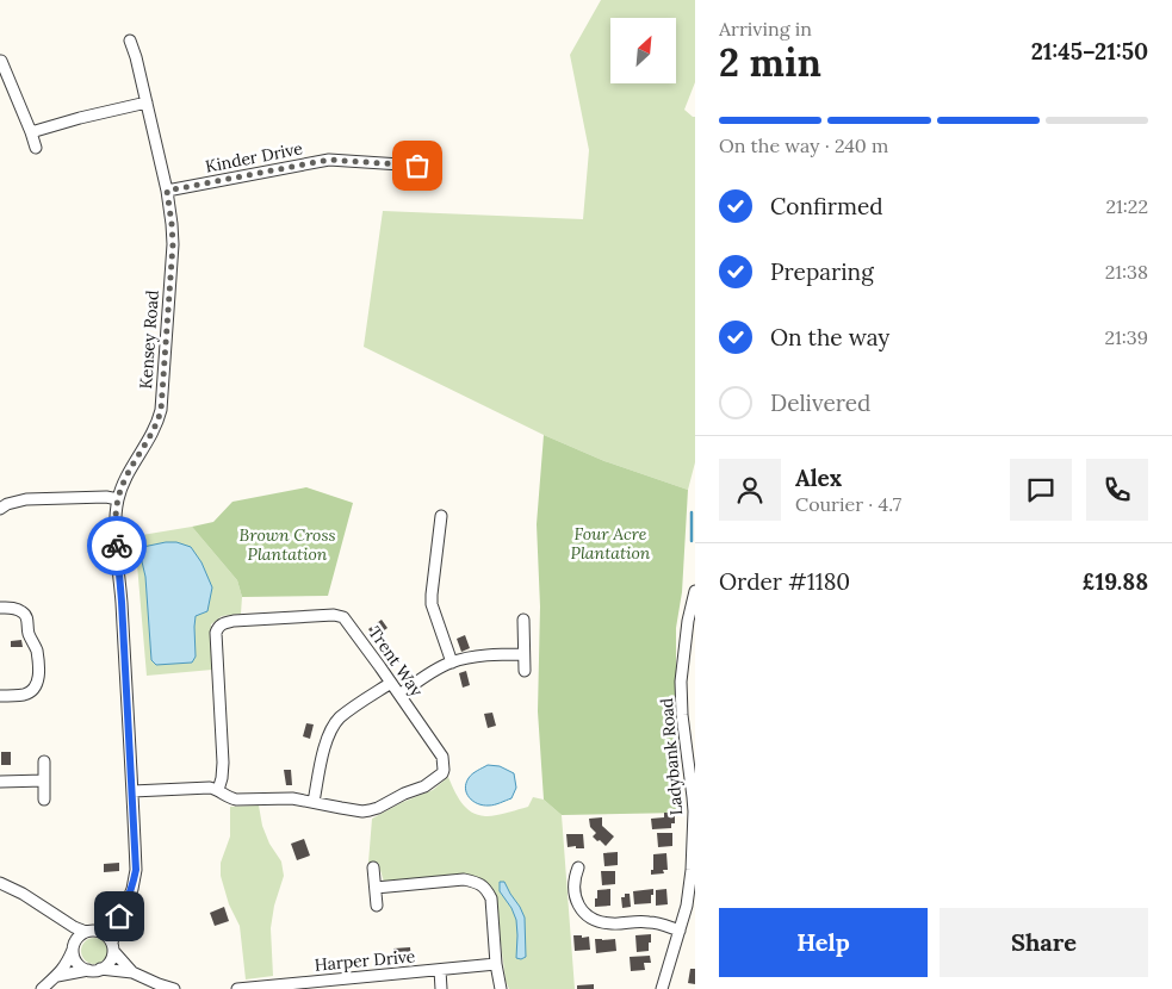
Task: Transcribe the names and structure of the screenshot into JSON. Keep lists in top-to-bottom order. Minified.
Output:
{"streets":{"street":["Kinder Drive","Kensey Road","Trent Way","Ladybank Road","Harper Drive"]},"crossings":[["Kinder Drive","Kensey Road"],["Kensey Road","Trent Way"]],"parks":["Four Acre Plantation","Brown Cross Plantation"],"north":"top right","page":{"heading":["2 min","Arriving in","21:45–21:50"],"panel":["Alex","Courier · 4.7","Order #1180","£19.88"],"bar":"On the way · 240 m","list":[["Confirmed","21:22"],["Preparing","21:38"],["On the way","21:39"],"Delivered"],"buttons":["Help","Share"]}}
